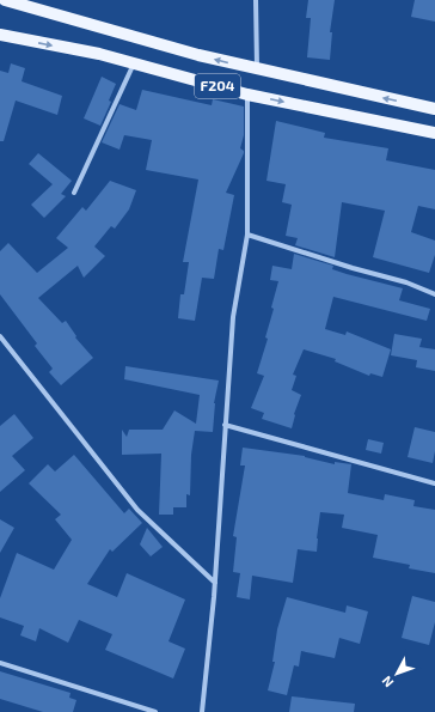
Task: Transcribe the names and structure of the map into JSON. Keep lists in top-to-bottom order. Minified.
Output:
{"streets":{"main road":["F204"]},"north":"bottom left"}
